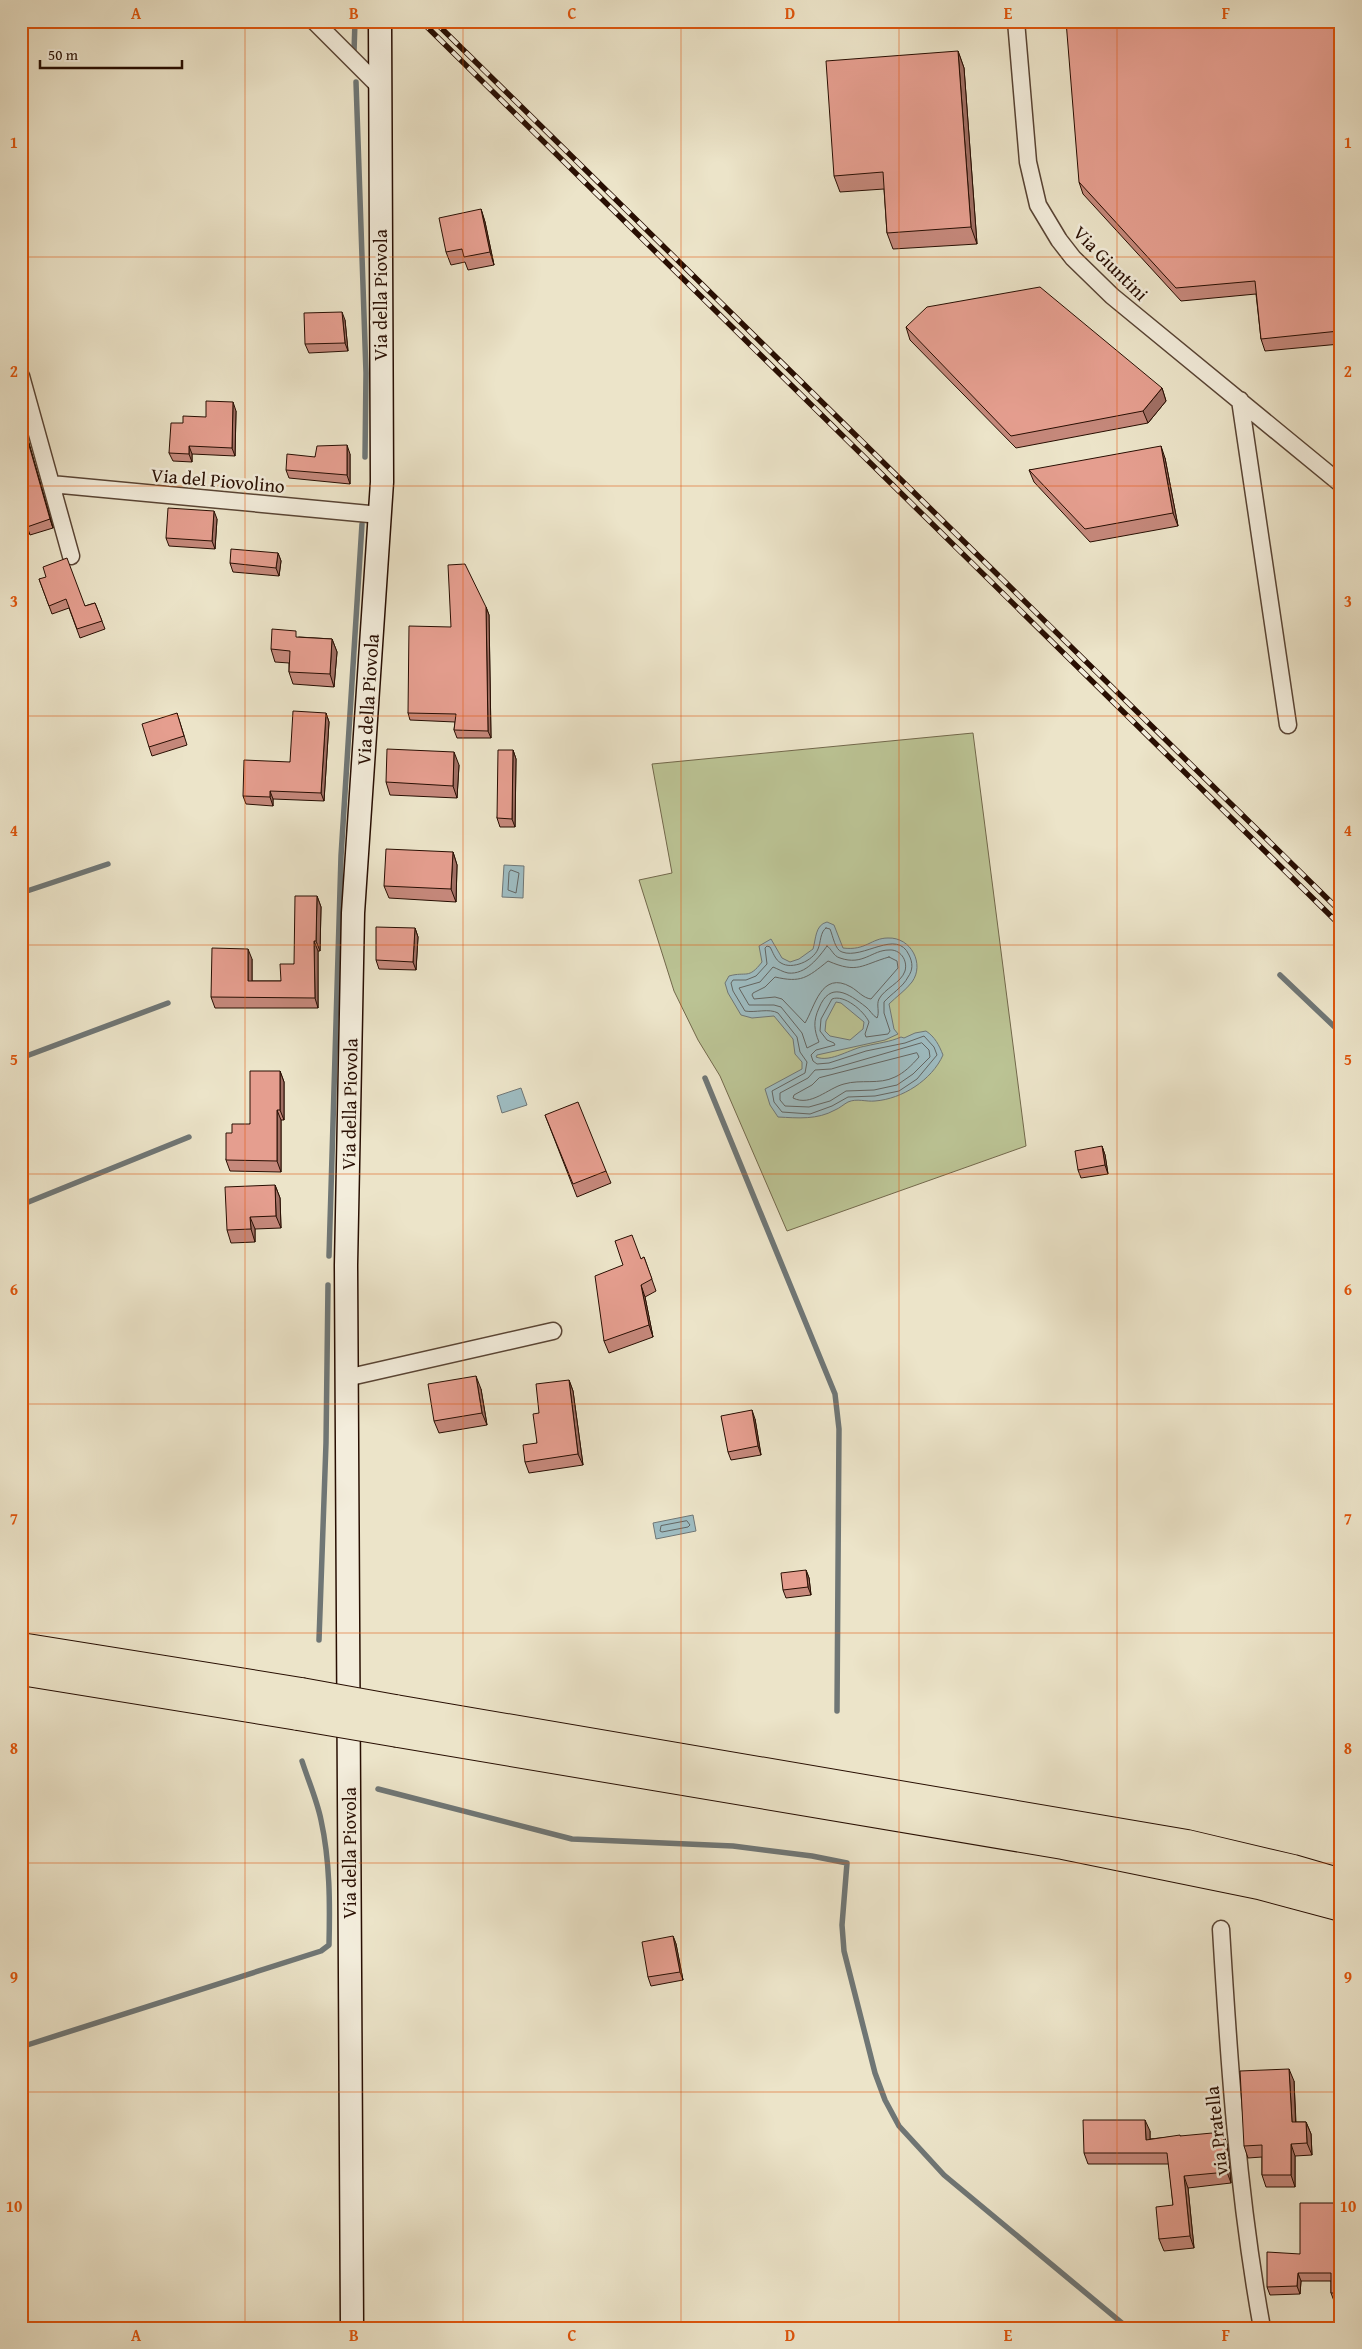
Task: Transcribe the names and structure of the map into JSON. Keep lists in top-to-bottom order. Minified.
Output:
{"streets":{"street":["Via Giuntini","Via della Piovola","Via del Piovolino","via Pratella"]},"crossings":[["Via della Piovola","Via del Piovolino"]],"scale_bar":"50 m","grid":{"columns":["A","B","C","D","E","F"],"rows":["1","2","3","4","5","6","7","8","9","10"]}}
